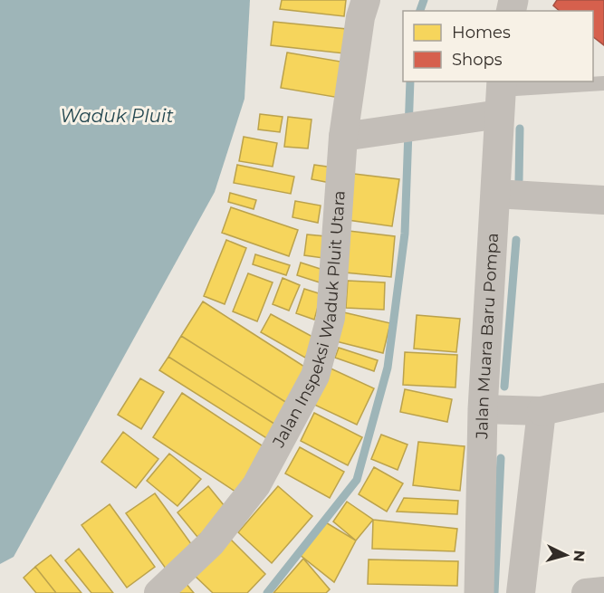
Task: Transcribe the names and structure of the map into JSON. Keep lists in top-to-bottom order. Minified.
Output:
{"streets":{"street":["Jalan Inspeksi Waduk Pluit Utara","Jalan Muara Baru Pompa"]},"water":["Waduk Pluit"],"legend":["Homes","Shops"],"north":"right"}
